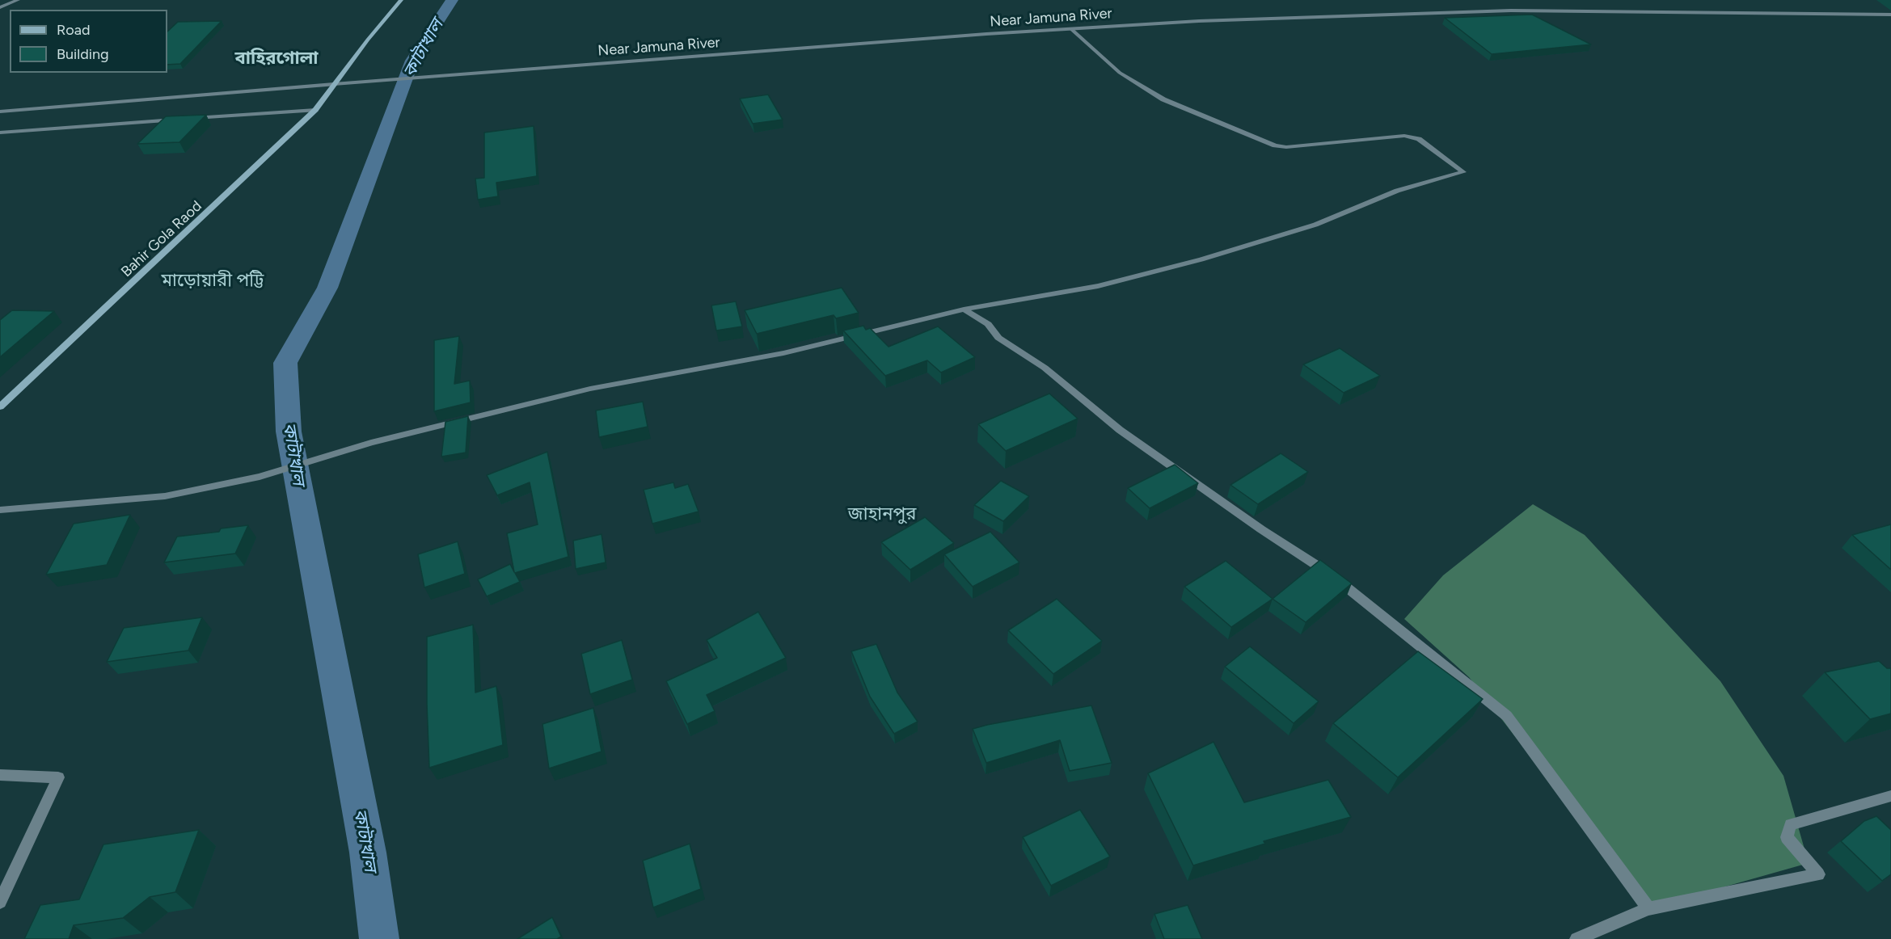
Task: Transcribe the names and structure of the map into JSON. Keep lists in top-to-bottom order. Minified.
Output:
{"streets":{"main road":["Bahir Gola Raod"],"street":["Near Jamuna River"]},"crossings":[["Near Jamuna River","Bahir Gola Raod"]],"districts":["বাহিরগোলা","মাড়োয়ারী পট্টি","জাহানপুর"],"water":["কাটাখাল"],"legend":["Road","Building"]}
